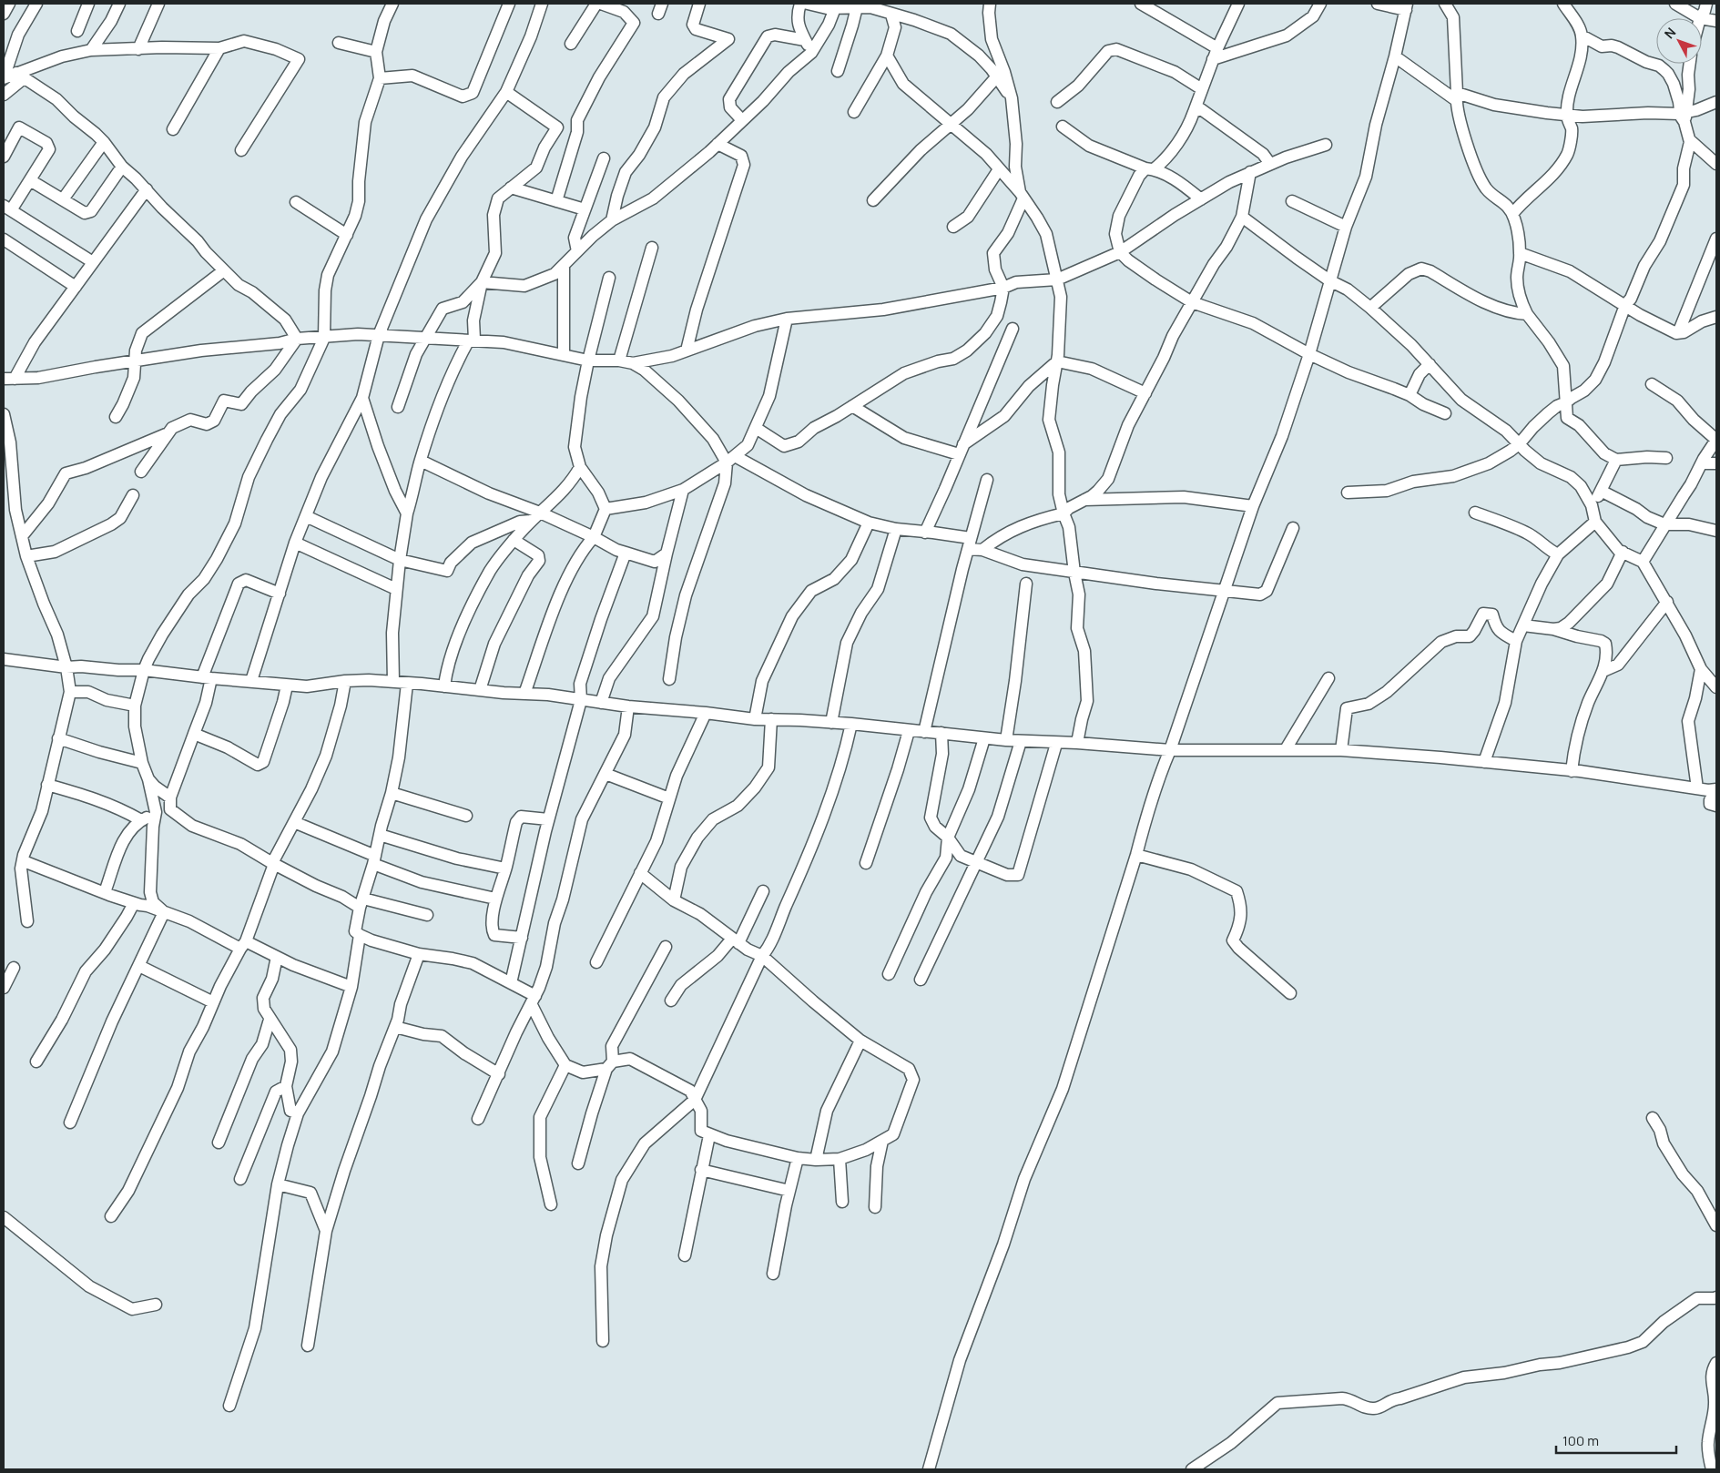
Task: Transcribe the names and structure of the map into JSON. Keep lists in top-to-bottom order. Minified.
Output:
{"scale_bar":"100 m","north":"top left"}
